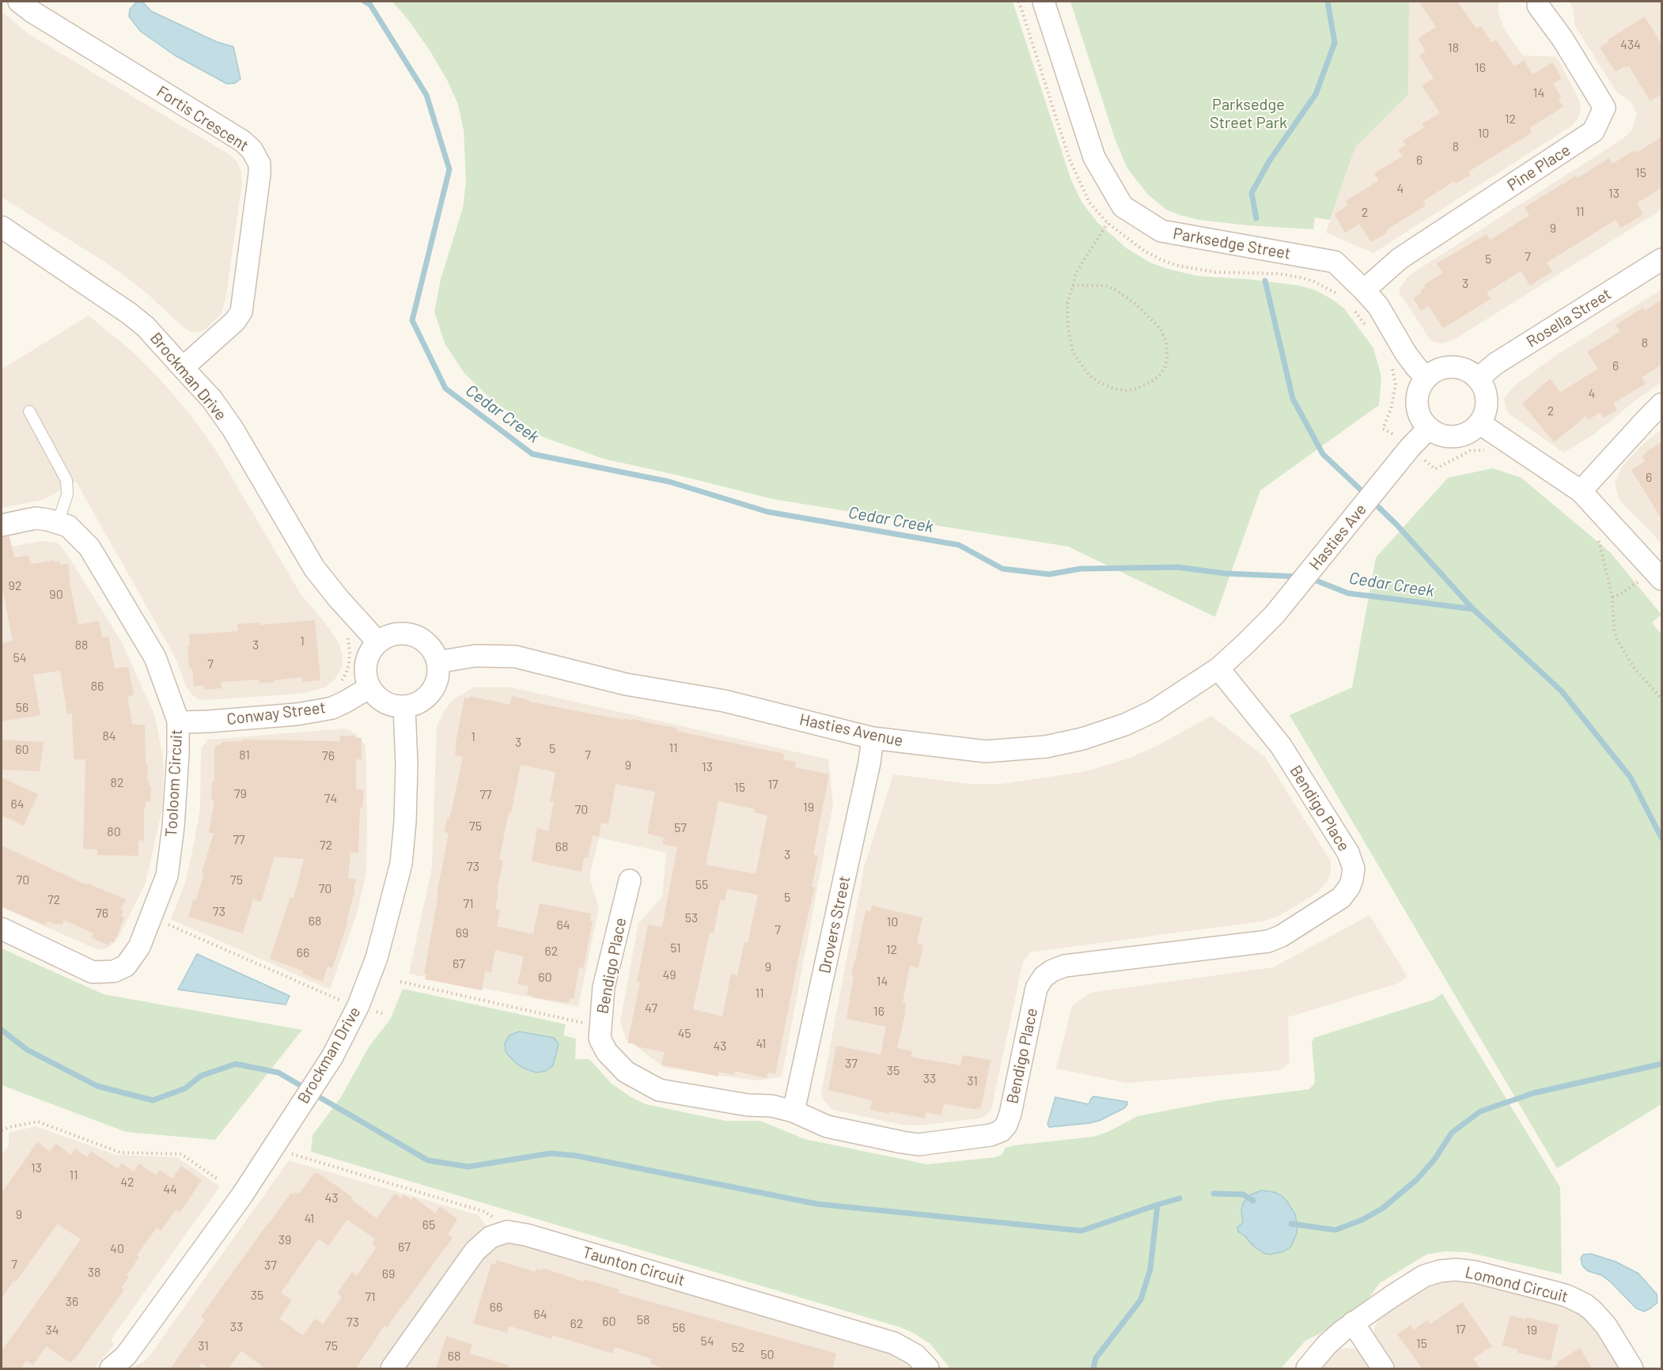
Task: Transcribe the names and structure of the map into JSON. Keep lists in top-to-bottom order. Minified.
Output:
{"streets":{"street":["Fortis Crescent","Pine Place","Parksedge Street","Rosella Street","Brockman Drive","Hasties Ave","Conway Street","Hasties Avenue","Tooloom Circuit","Bendigo Place","Drovers Street","Taunton Circuit","Lomond Circuit"]},"crossings":[["Fortis Crescent","Brockman Drive"],["Pine Place","Parksedge Street"],["Parksedge Street","Rosella Street"],["Parksedge Street","Hasties Ave"],["Rosella Street","Hasties Ave"],["Brockman Drive","Conway Street"],["Brockman Drive","Hasties Avenue"],["Hasties Ave","Hasties Avenue"],["Conway Street","Hasties Avenue"],["Conway Street","Tooloom Circuit"],["Hasties Avenue","Bendigo Place"],["Hasties Avenue","Drovers Street"],["Bendigo Place","Drovers Street"]],"water":["Cedar Creek"],"parks":["Parksedge Street Park"],"house_numbers":["434","18","16","14","12","10","8","6","15","4","13","11","2","9","7","5","3","8","6","4","2","6","92","90","1","88","3","54","7","86","56","84","1","3","11","5","60","81","7","76","9","13","82","17","15","79","77","74","64","19","70","75","57","80","77","72","68","3","73","70","75","55","70","5","72","71","73","76","53","68","10","64","7","69","51","12","62","66","67","9","49","60","14","11","47","16","45","41","43","37","35","33","31","13","11","42","44","43","9","41","65","39","67","40","7","37","38","69","35","71","36","66","64","58","60","73","62","33","56","17","34","19","54","15","31","75","52","50","68"]}
